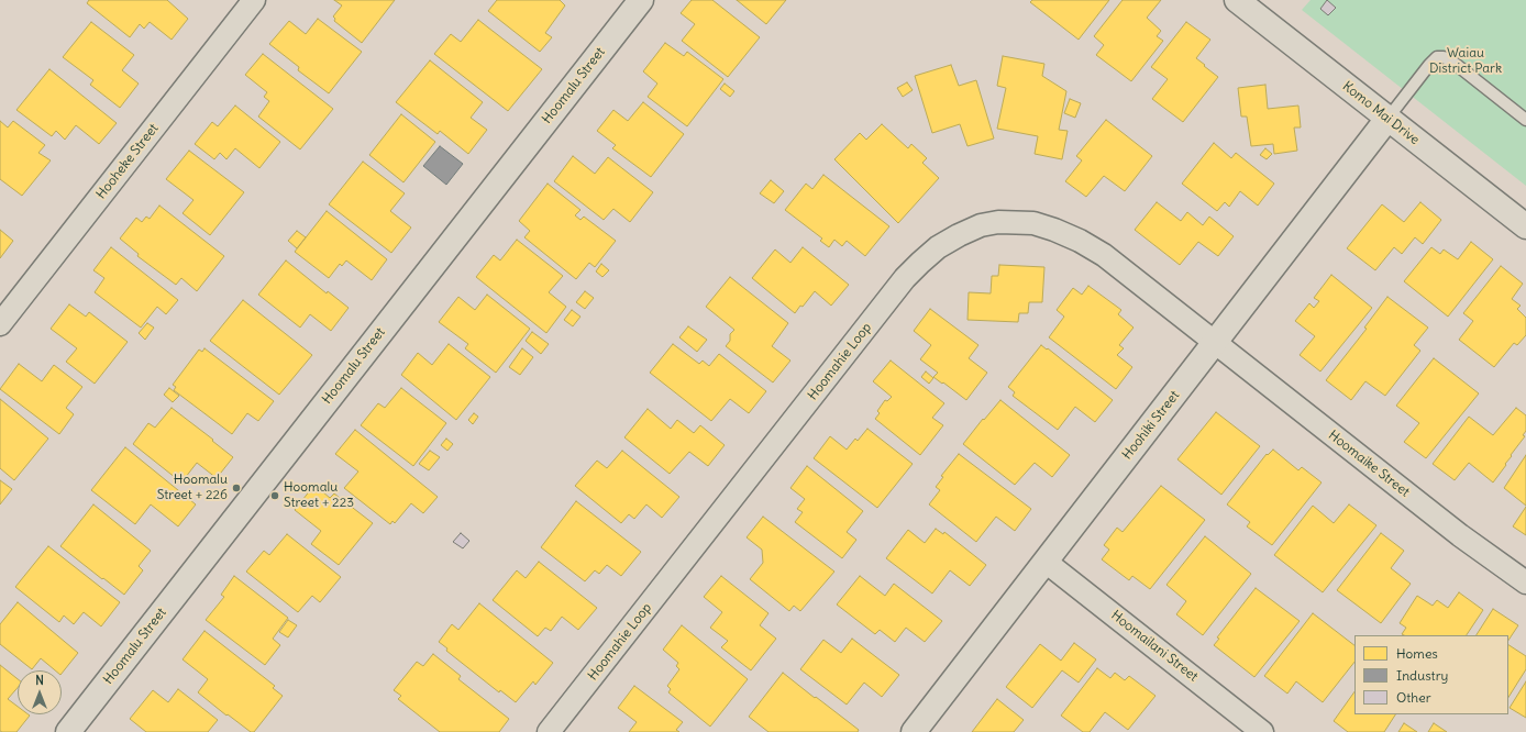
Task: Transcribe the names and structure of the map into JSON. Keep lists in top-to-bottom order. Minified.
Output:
{"streets":{"street":["Hoomalu Street","Komo Mai Drive","Hooheke Street","Hoomahie Loop","Hoohiki Street","Hoomaike Street","Hoomailani Street"]},"crossings":[["Komo Mai Drive","Hoohiki Street"],["Hoomahie Loop","Hoohiki Street"],["Hoomahie Loop","Hoomaike Street"],["Hoohiki Street","Hoomaike Street"],["Hoohiki Street","Hoomailani Street"]],"parks":["Waiau District Park"],"places":["Hoomalu Street + 226","Hoomalu Street + 223"],"legend":["Homes","Industry","Other"],"north":"top"}
